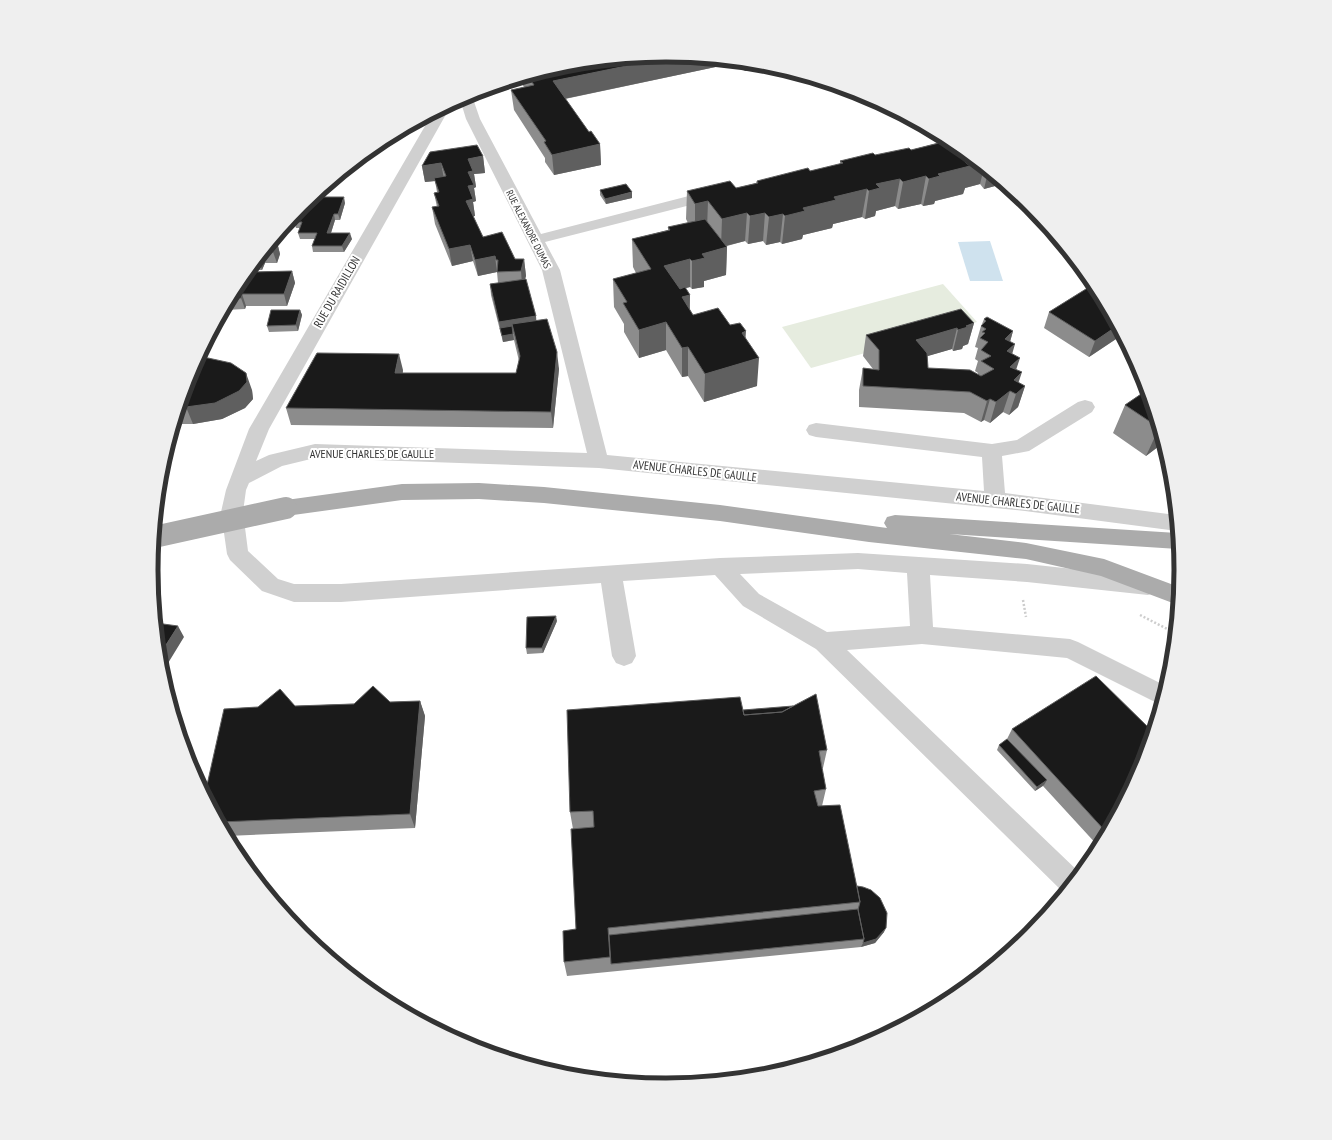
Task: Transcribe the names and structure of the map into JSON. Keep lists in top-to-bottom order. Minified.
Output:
{"streets":{"street":["RUE ALEXANDRE DUMAS","RUE DU RAIDILLON","AVENUE CHARLES DE GAULLE"]},"crossings":[["RUE ALEXANDRE DUMAS","AVENUE CHARLES DE GAULLE"],["RUE DU RAIDILLON","AVENUE CHARLES DE GAULLE"]]}
